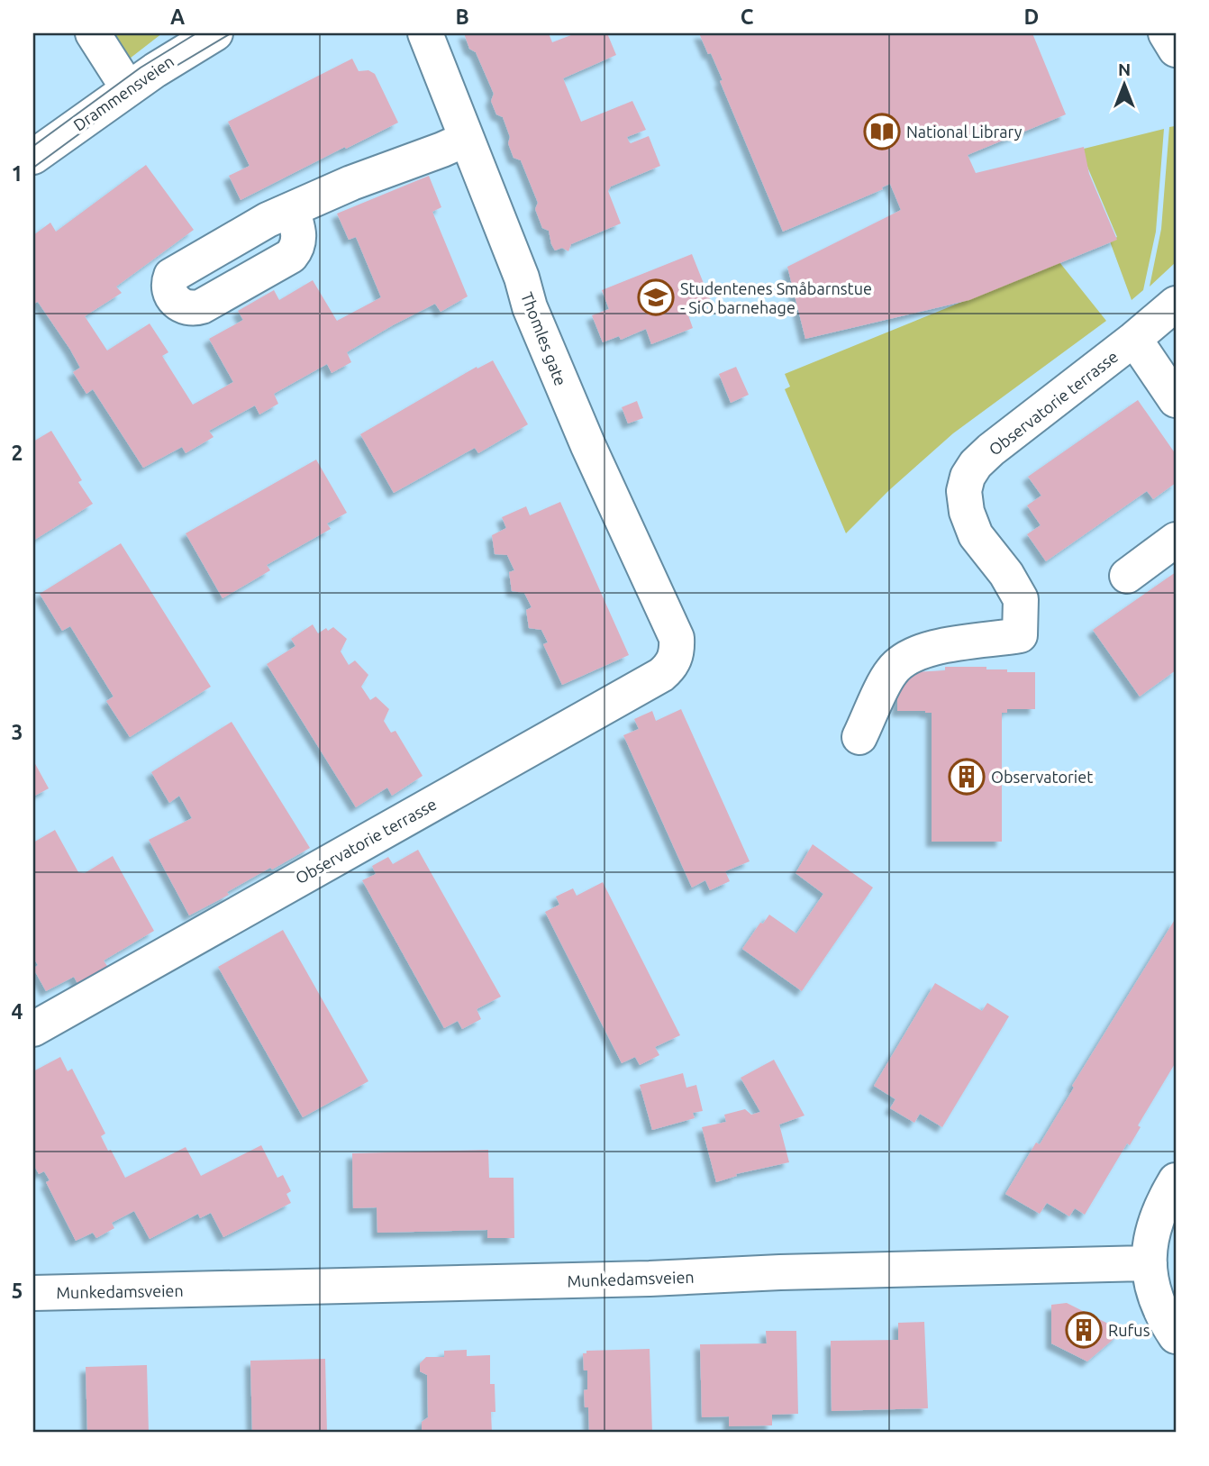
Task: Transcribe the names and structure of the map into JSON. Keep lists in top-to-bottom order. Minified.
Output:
{"streets":{"street":["Drammensveien","Thomles gate","Observatorie terrasse","Munkedamsveien"]},"crossings":[["Thomles gate","Observatorie terrasse"]],"places":{"library":["National Library"],"school or university":["Studentenes Småbarnstue - SiO barnehage"],"building":["Observatoriet","Rufus"]},"north":"top","grid":{"columns":["A","B","C","D"],"rows":["1","2","3","4","5"]}}
